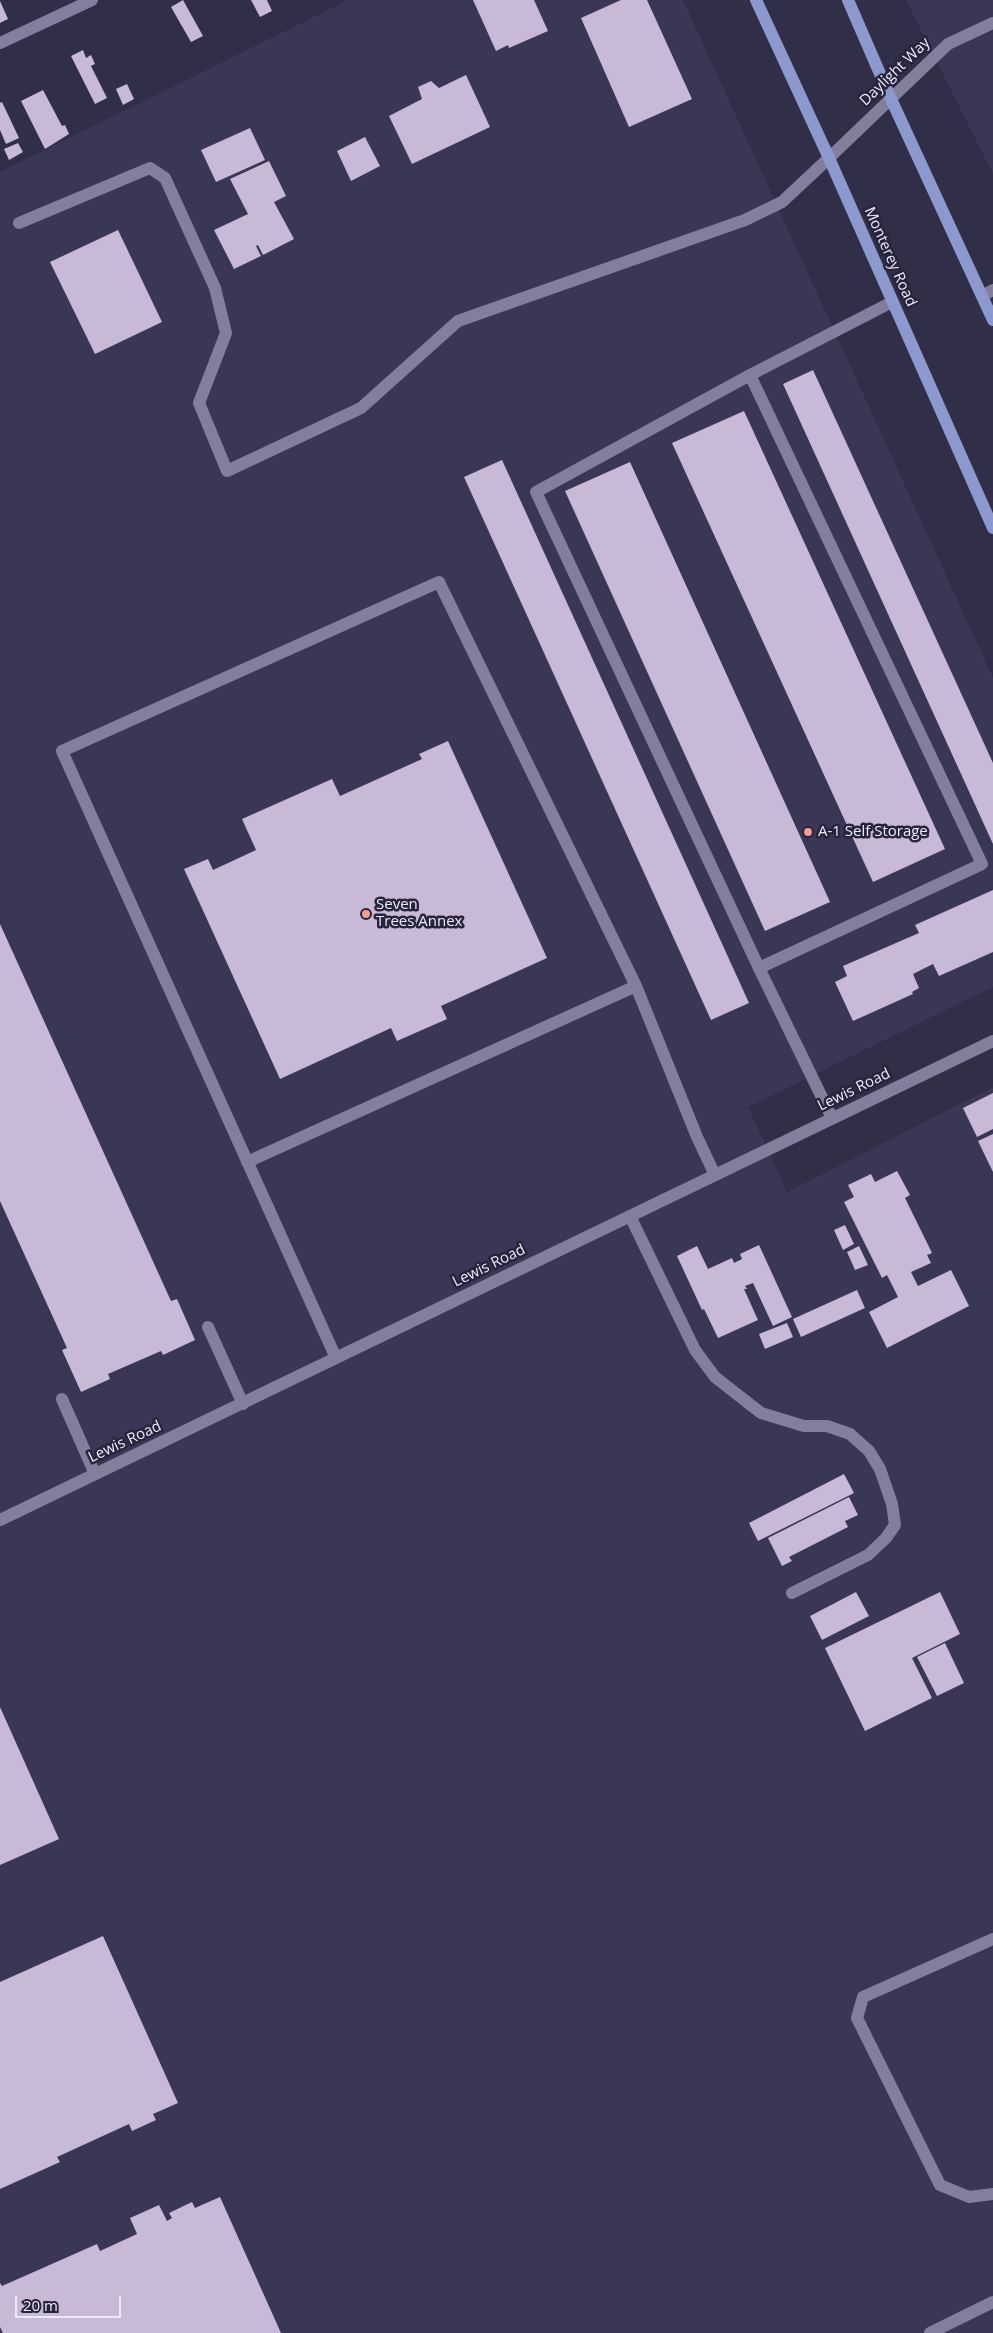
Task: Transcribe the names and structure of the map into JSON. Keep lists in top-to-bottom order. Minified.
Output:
{"streets":{"main road":["Monterey Road"],"street":["Daylight Way","Lewis Road"]},"crossings":[["Daylight Way","Monterey Road"]],"places":["A-1 Self Storage","Seven Trees Annex"],"scale_bar":"20 m"}
